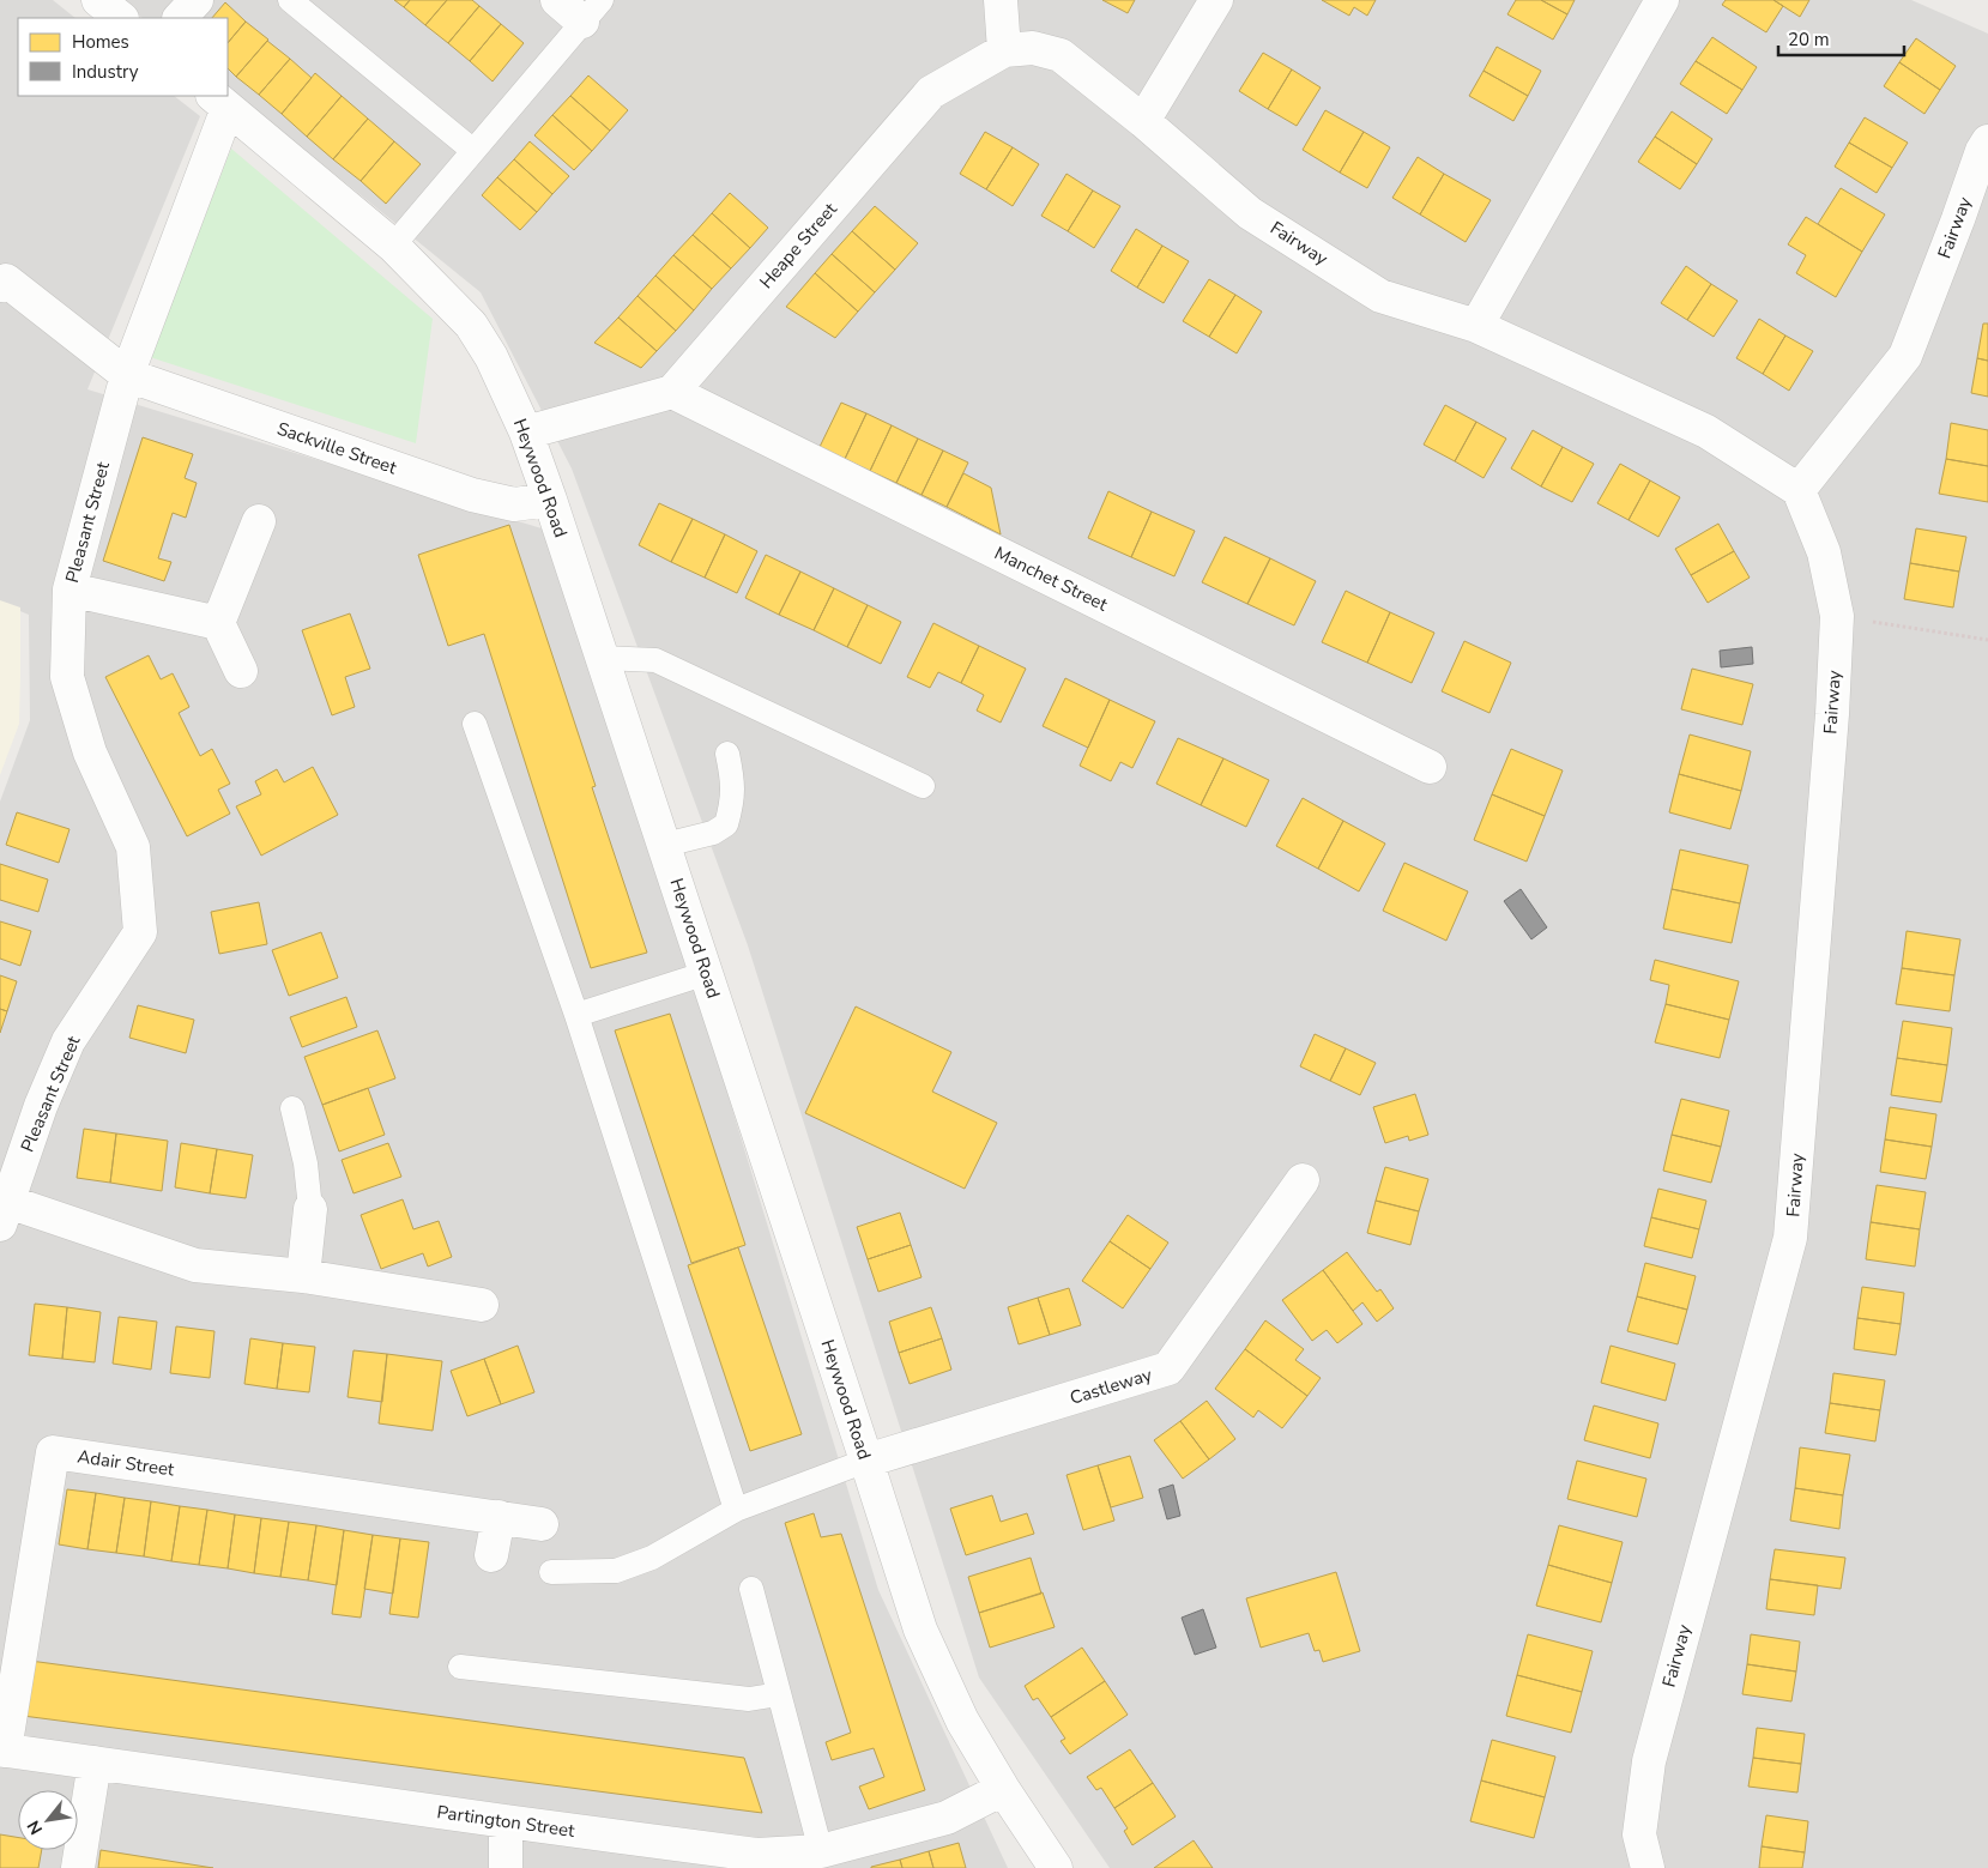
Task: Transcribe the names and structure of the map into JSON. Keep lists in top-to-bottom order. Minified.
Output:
{"streets":{"street":["Fairway","Heape Street","Sackville Street","Heywood Road","Pleasant Street","Manchet Street","Castleway","Adair Street","Partington Street"]},"crossings":[["Fairway","Heape Street"],["Heape Street","Manchet Street"],["Sackville Street","Heywood Road"],["Sackville Street","Pleasant Street"],["Heywood Road","Pleasant Street"],["Heywood Road","Castleway"],["Heywood Road","Partington Street"],["Adair Street","Partington Street"]],"legend":["Homes","Industry"],"scale_bar":"20 m","north":"bottom left"}
